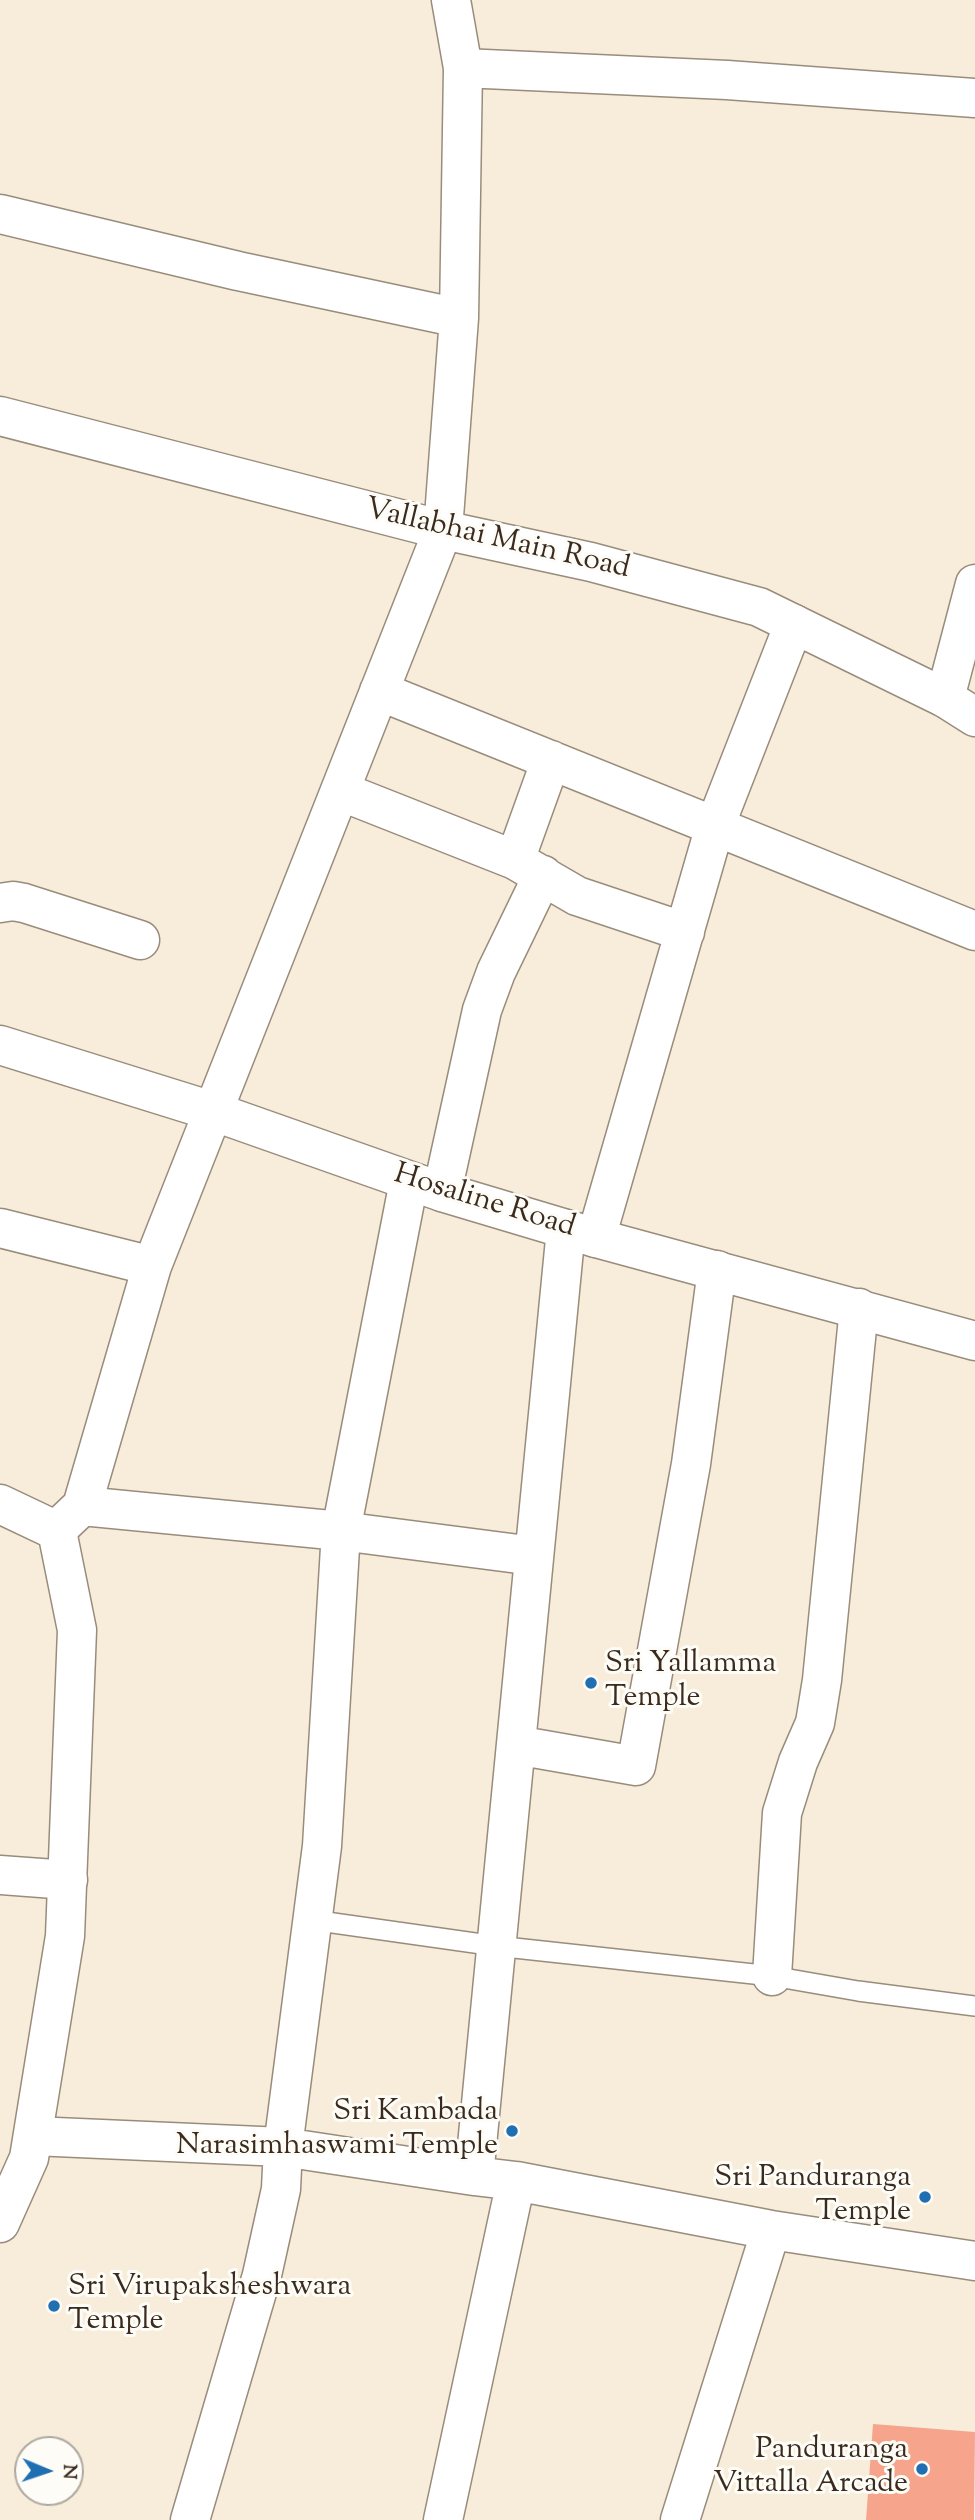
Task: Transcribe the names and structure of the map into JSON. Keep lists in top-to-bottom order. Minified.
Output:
{"streets":{"street":["Vallabhai Main Road","Hosaline Road"]},"places":["Sri Yallamma Temple","Sri Kambada Narasimhaswami Temple","Sri Panduranga Temple","Sri Virupaksheshwara Temple","Panduranga Vittalla Arcade"],"north":"right"}
